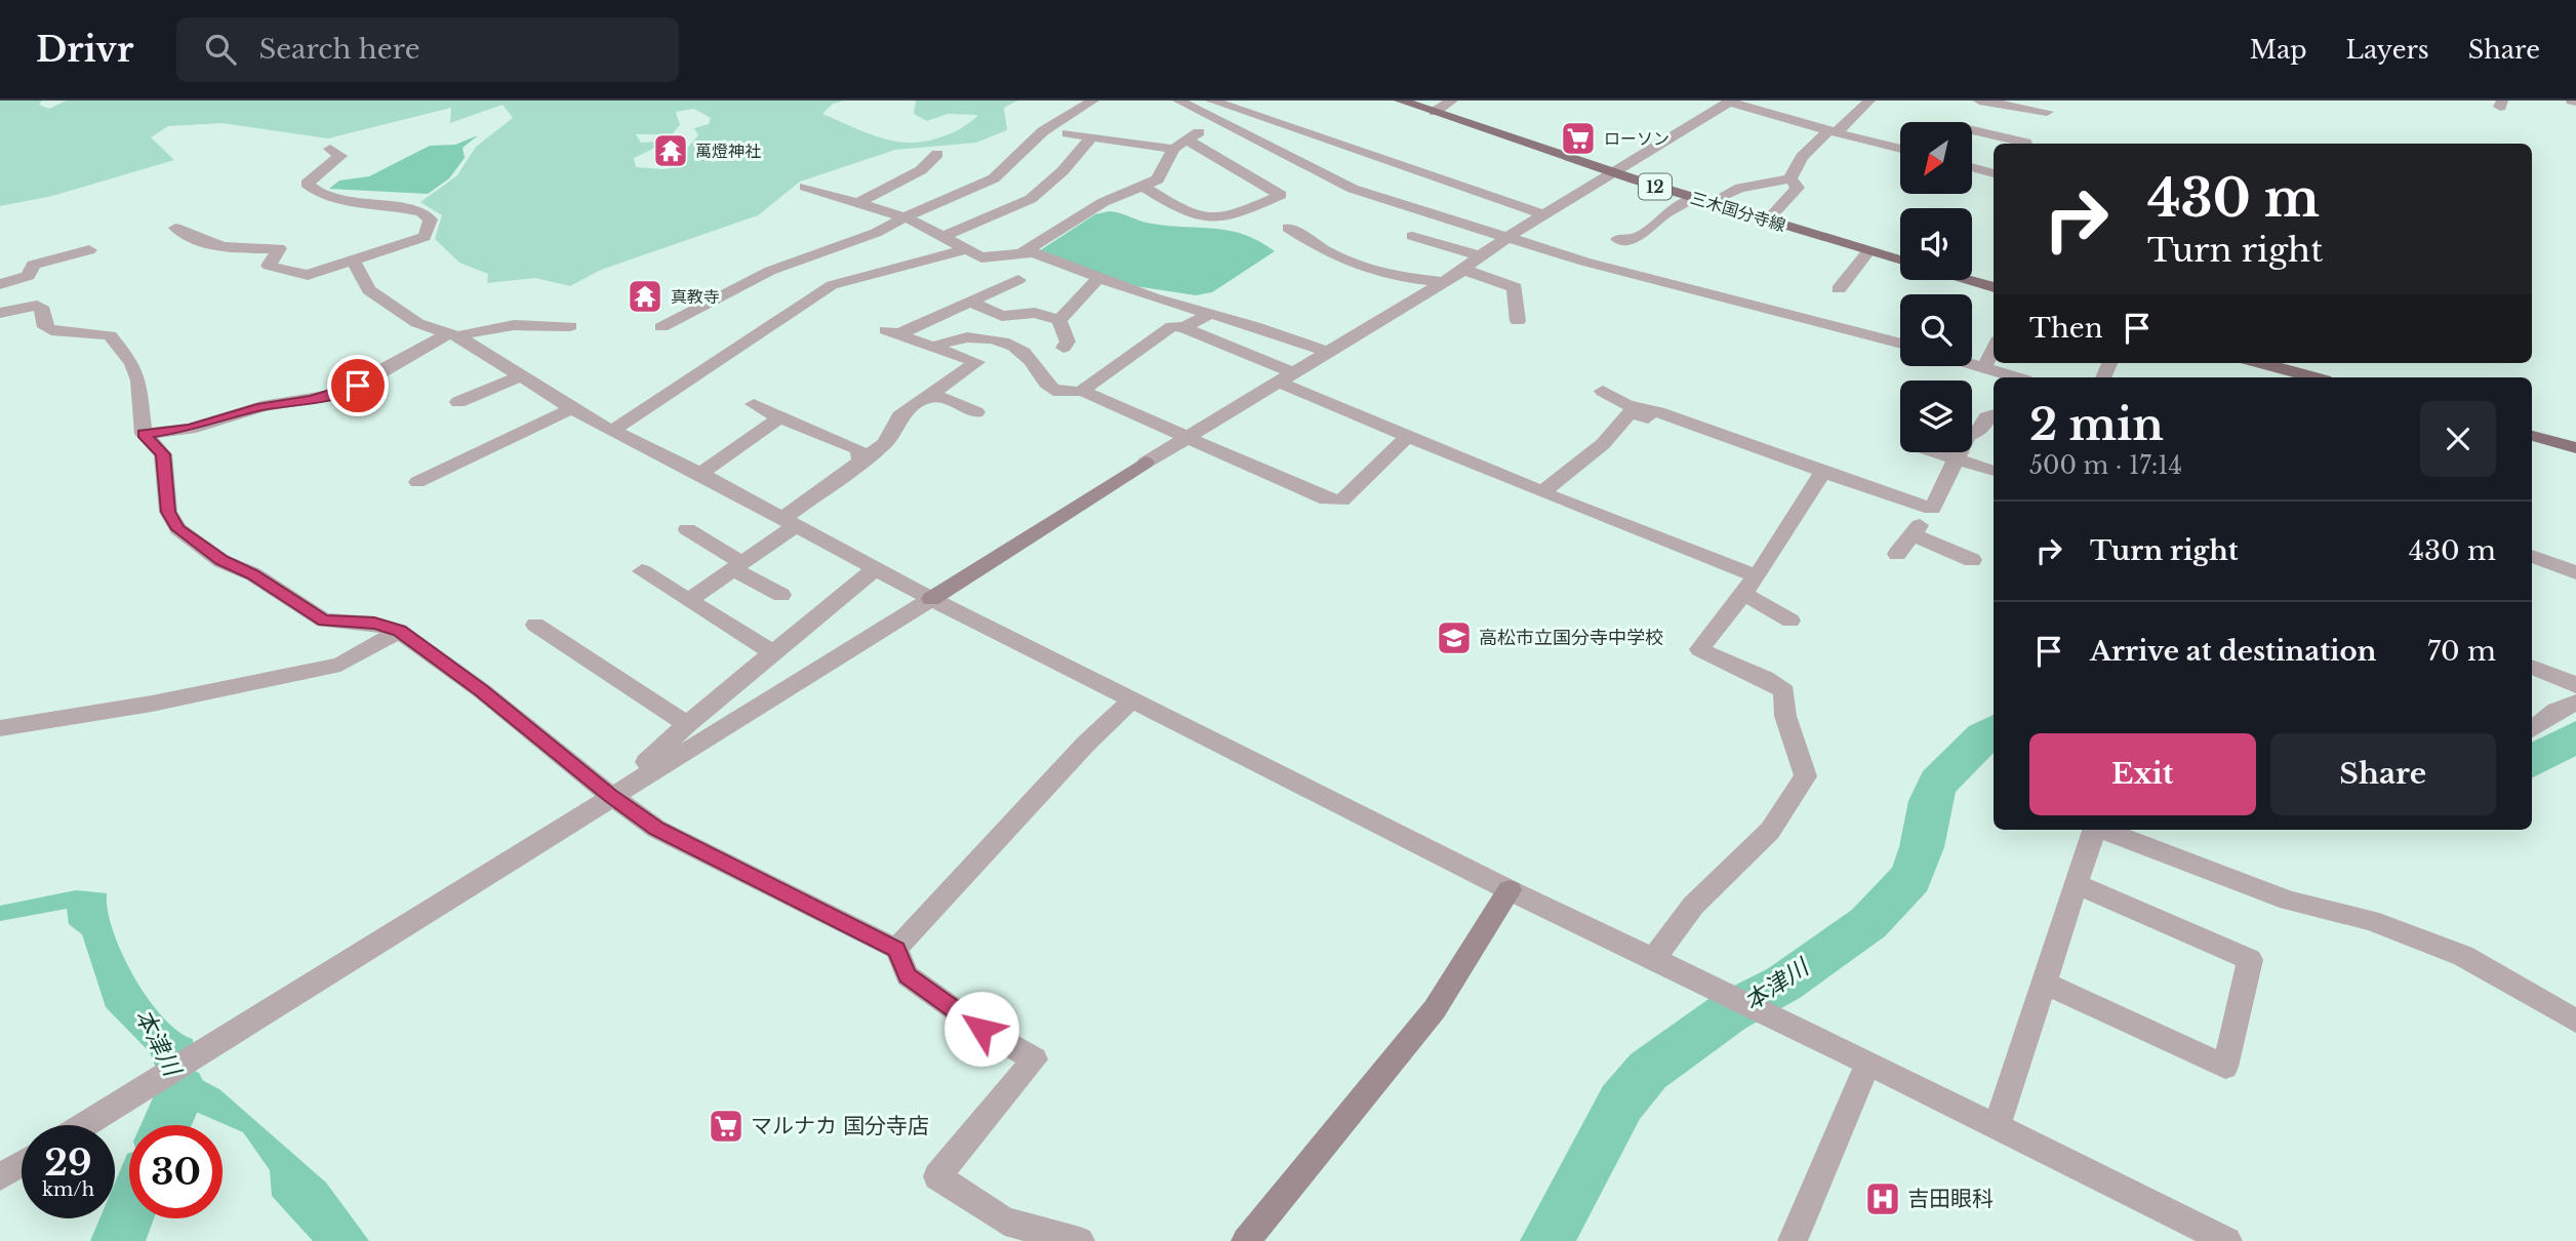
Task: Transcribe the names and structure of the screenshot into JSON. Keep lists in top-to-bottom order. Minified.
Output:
{"streets":{"main road":["12","三木国分寺線"]},"water":["本津川"],"places":{"supermarket":["ローソン","マルナカ 国分寺店"],"temple":["萬燈神社","真教寺"],"school or university":["高松市立国分寺中学校"],"hospital":["吉田眼科"]},"north":"bottom left","page":{"header":"Drivr","search":"Search here","nav":["Map","Layers","Share"],"turn":["430 m","Turn right"],"then":"Then","heading":["2 min","500 m · 17:14"],"list":[{"name":"Turn right","value":"430 m"},{"name":"Arrive at destination","value":"70 m"}],"buttons":["Exit","Share"],"speed":"29 km/h","limit":"30"}}
